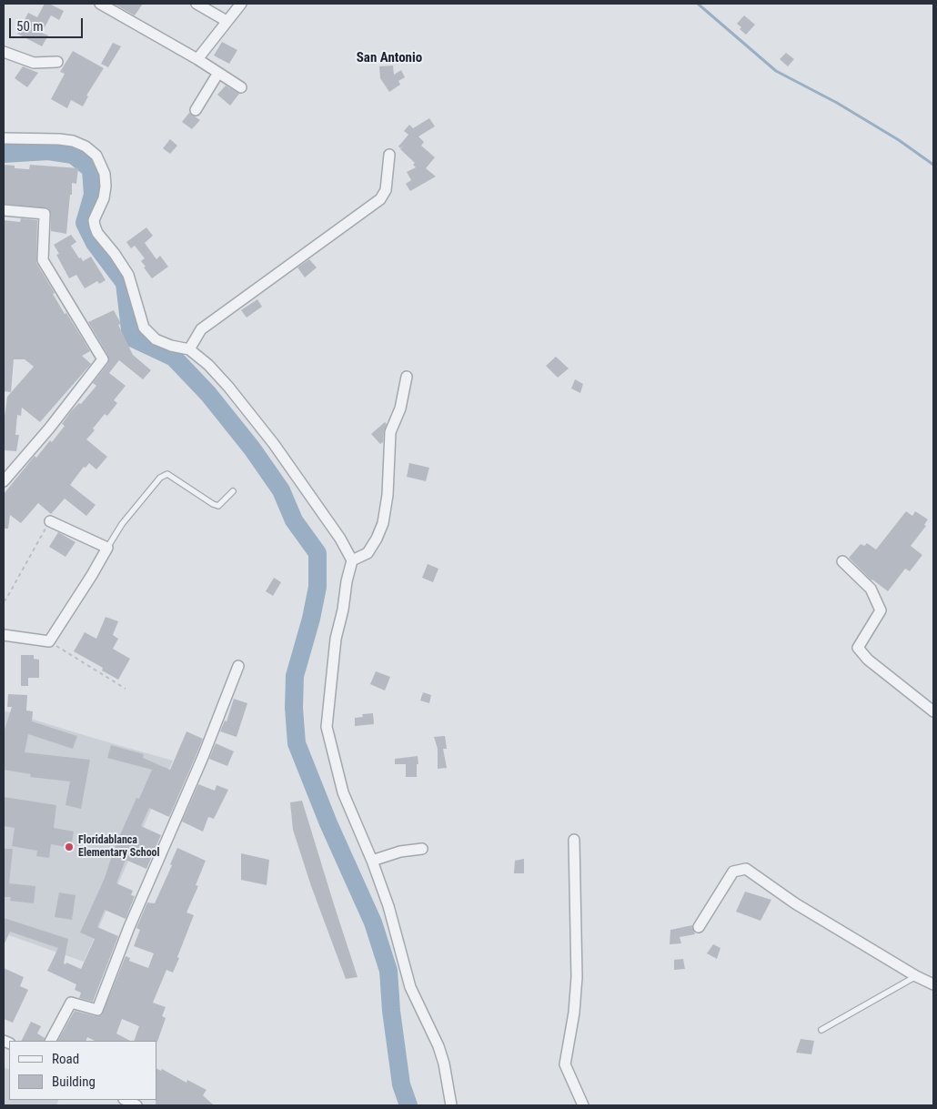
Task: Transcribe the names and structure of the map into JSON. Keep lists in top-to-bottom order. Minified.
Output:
{"districts":["San Antonio"],"places":["Floridablanca Elementary School"],"legend":["Road","Building"],"scale_bar":"50 m"}
